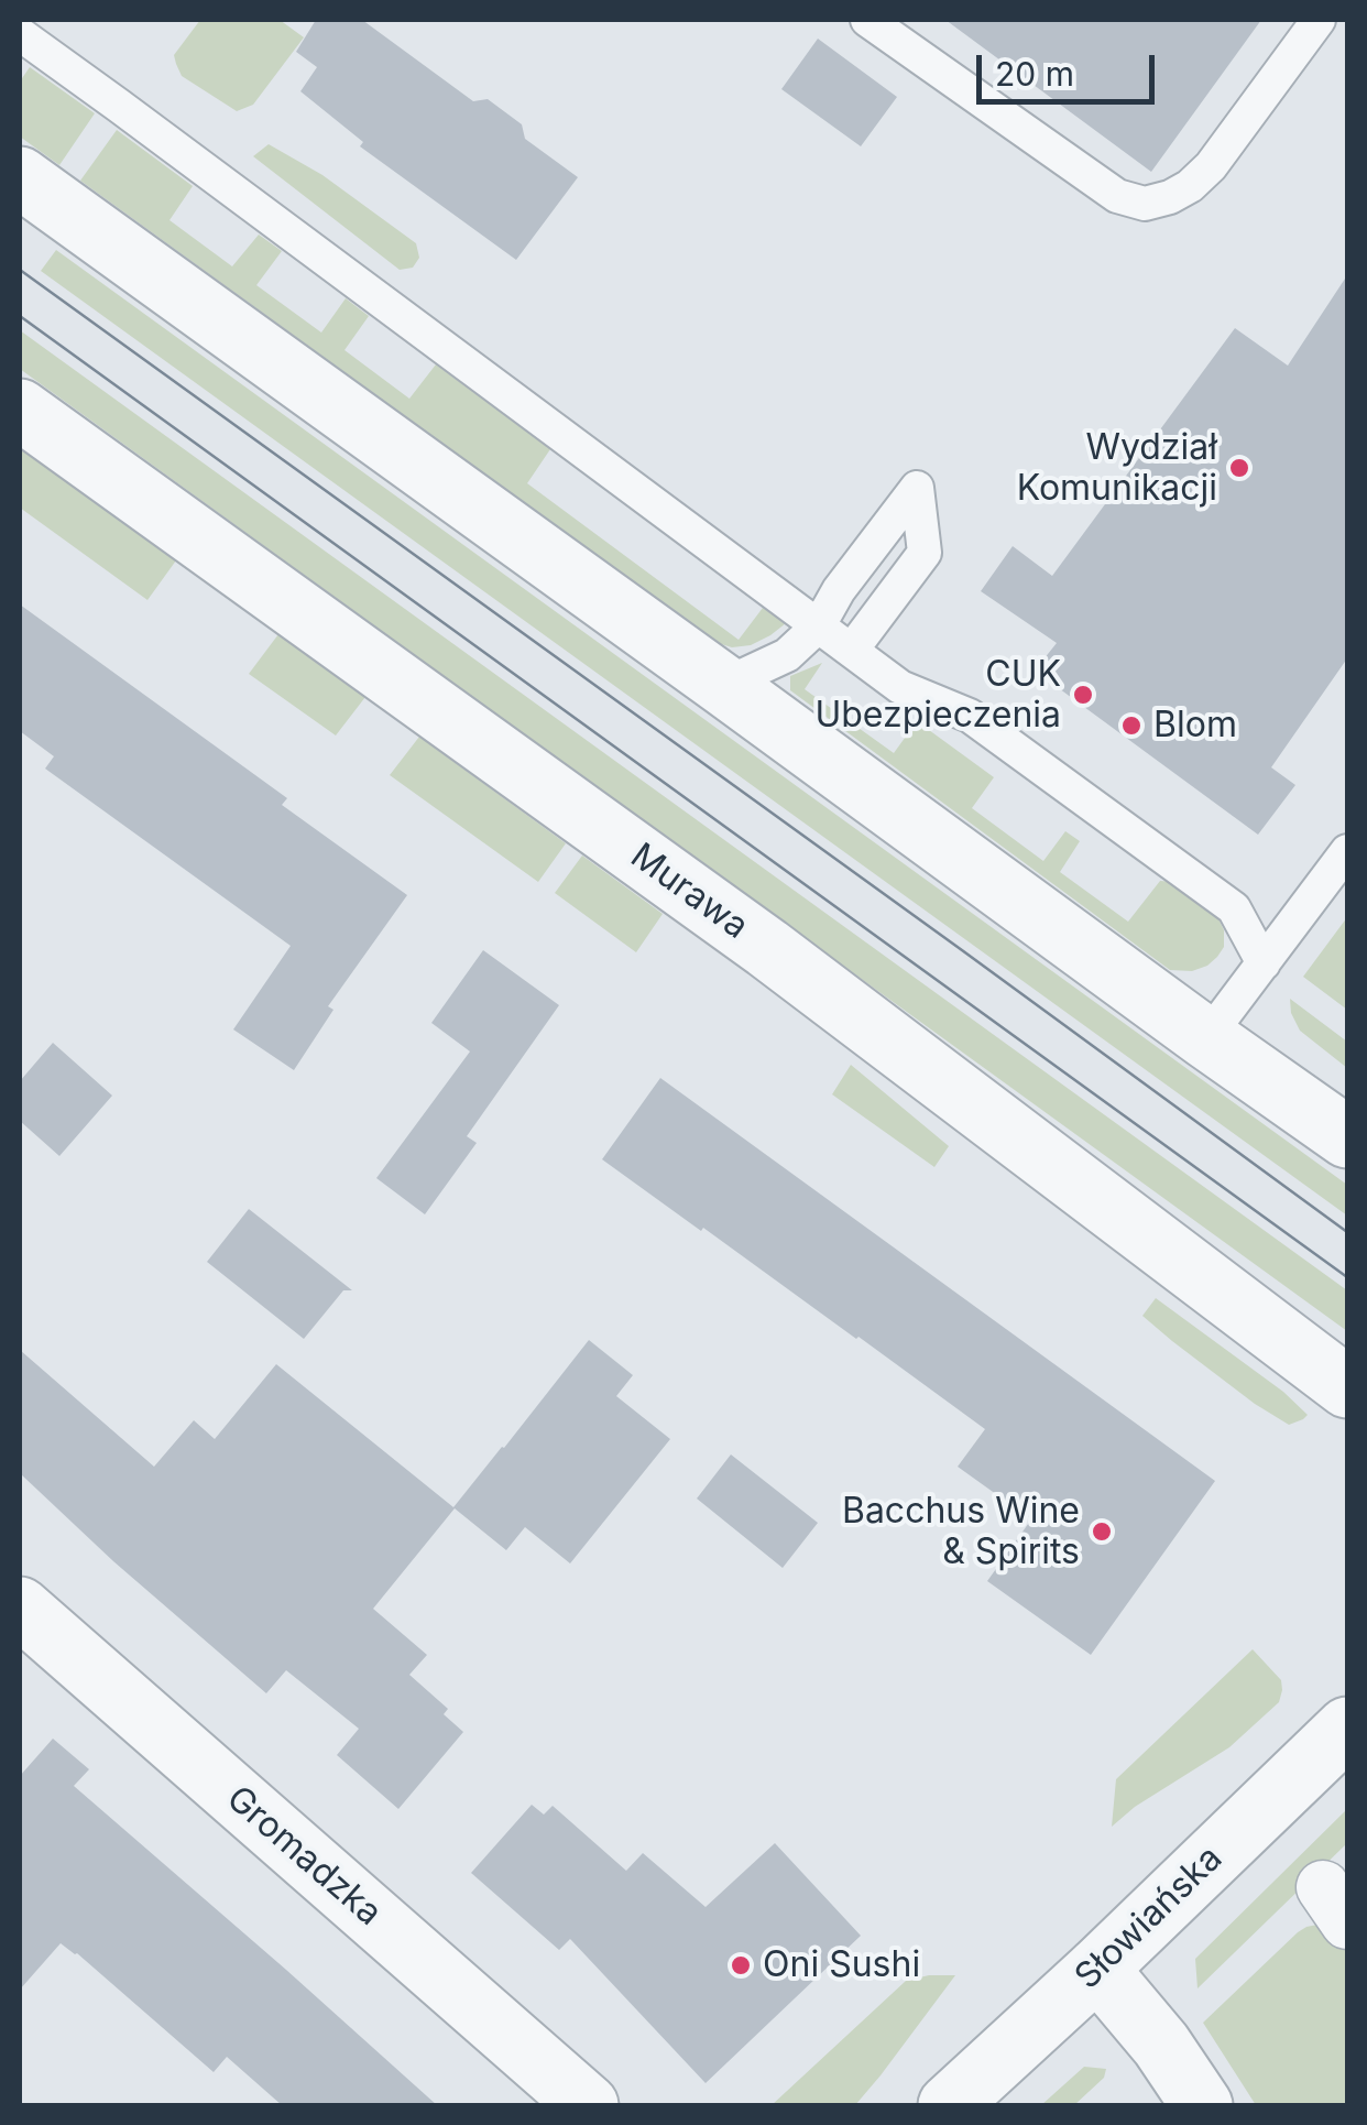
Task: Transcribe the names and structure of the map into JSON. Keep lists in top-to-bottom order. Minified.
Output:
{"streets":{"street":["Murawa","Gromadzka","Słowiańska"]},"places":["Wydział Komunikacji","CUK Ubezpieczenia","Blom","Bacchus Wine & Spirits","Oni Sushi"],"scale_bar":"20 m"}
